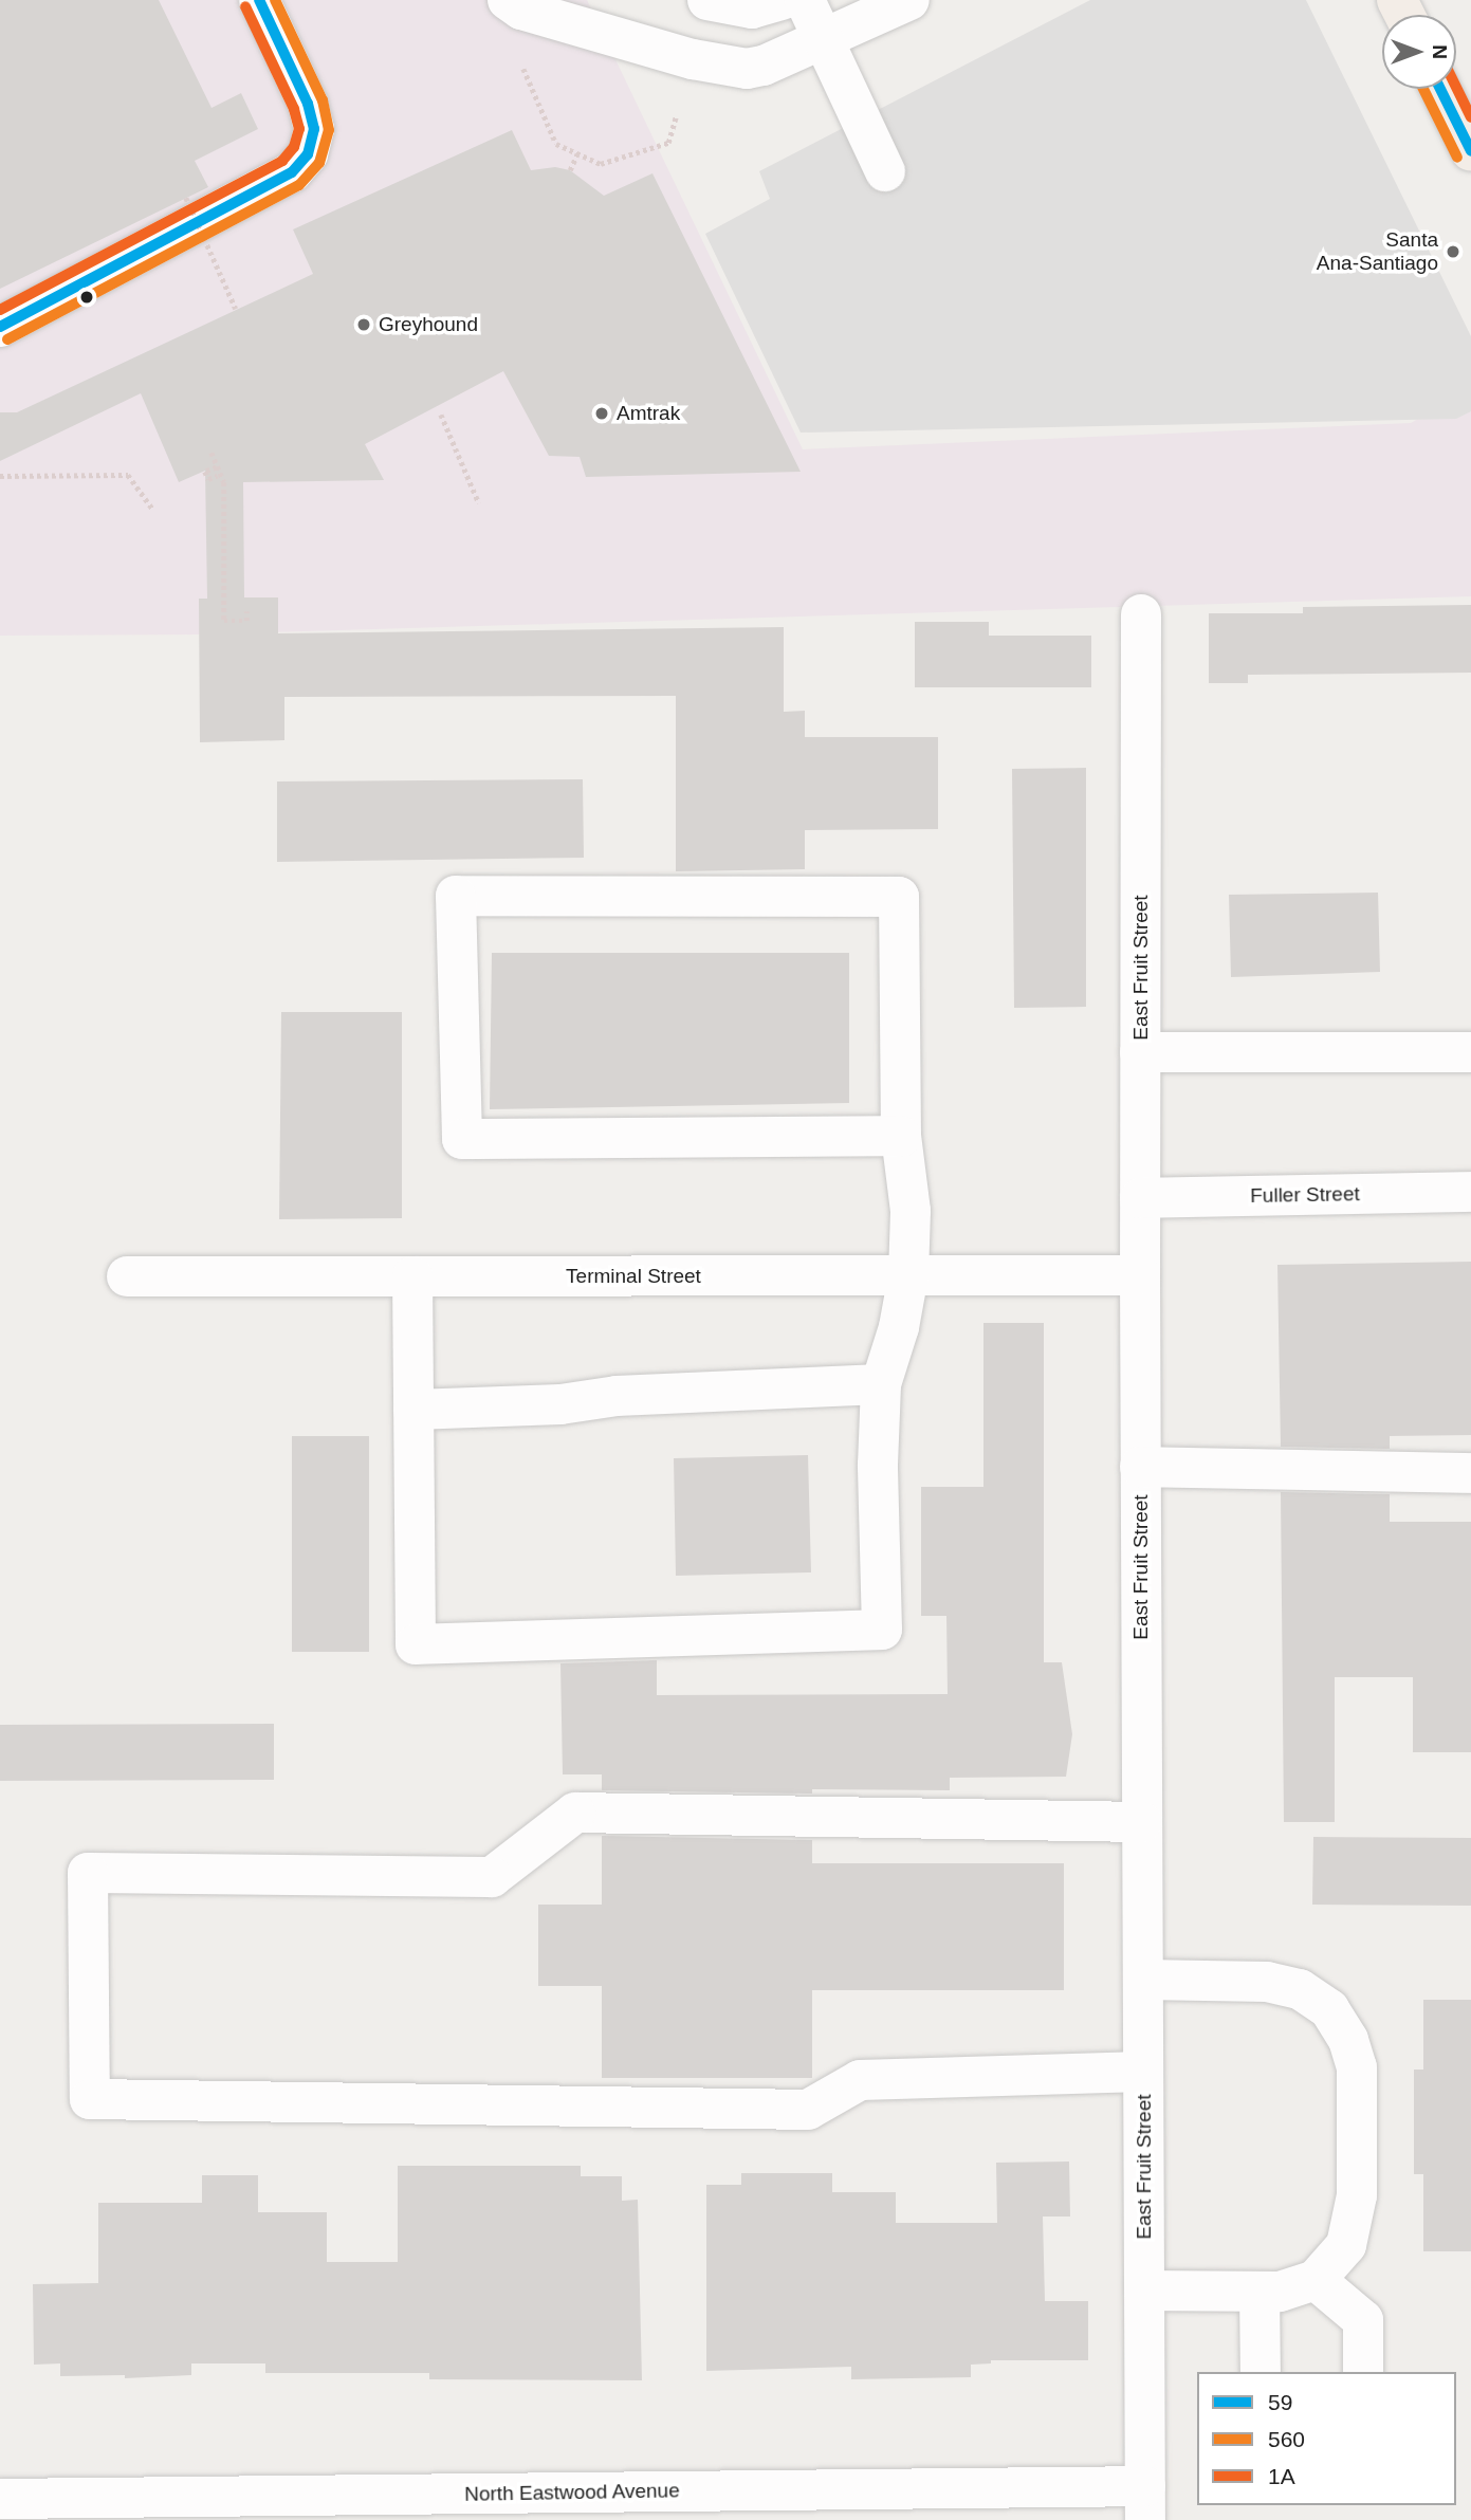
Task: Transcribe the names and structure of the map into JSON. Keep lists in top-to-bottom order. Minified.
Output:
{"streets":{"street":["East Fruit Street","Fuller Street","Terminal Street","North Eastwood Avenue"]},"crossings":[["East Fruit Street","Fuller Street"],["East Fruit Street","Terminal Street"],["East Fruit Street","North Eastwood Avenue"]],"places":["Santa Ana-Santiago","Greyhound","Amtrak"],"lines":["transit line 59","transit line 560","transit line 1A"],"legend":["59","560","1A"],"north":"right"}
